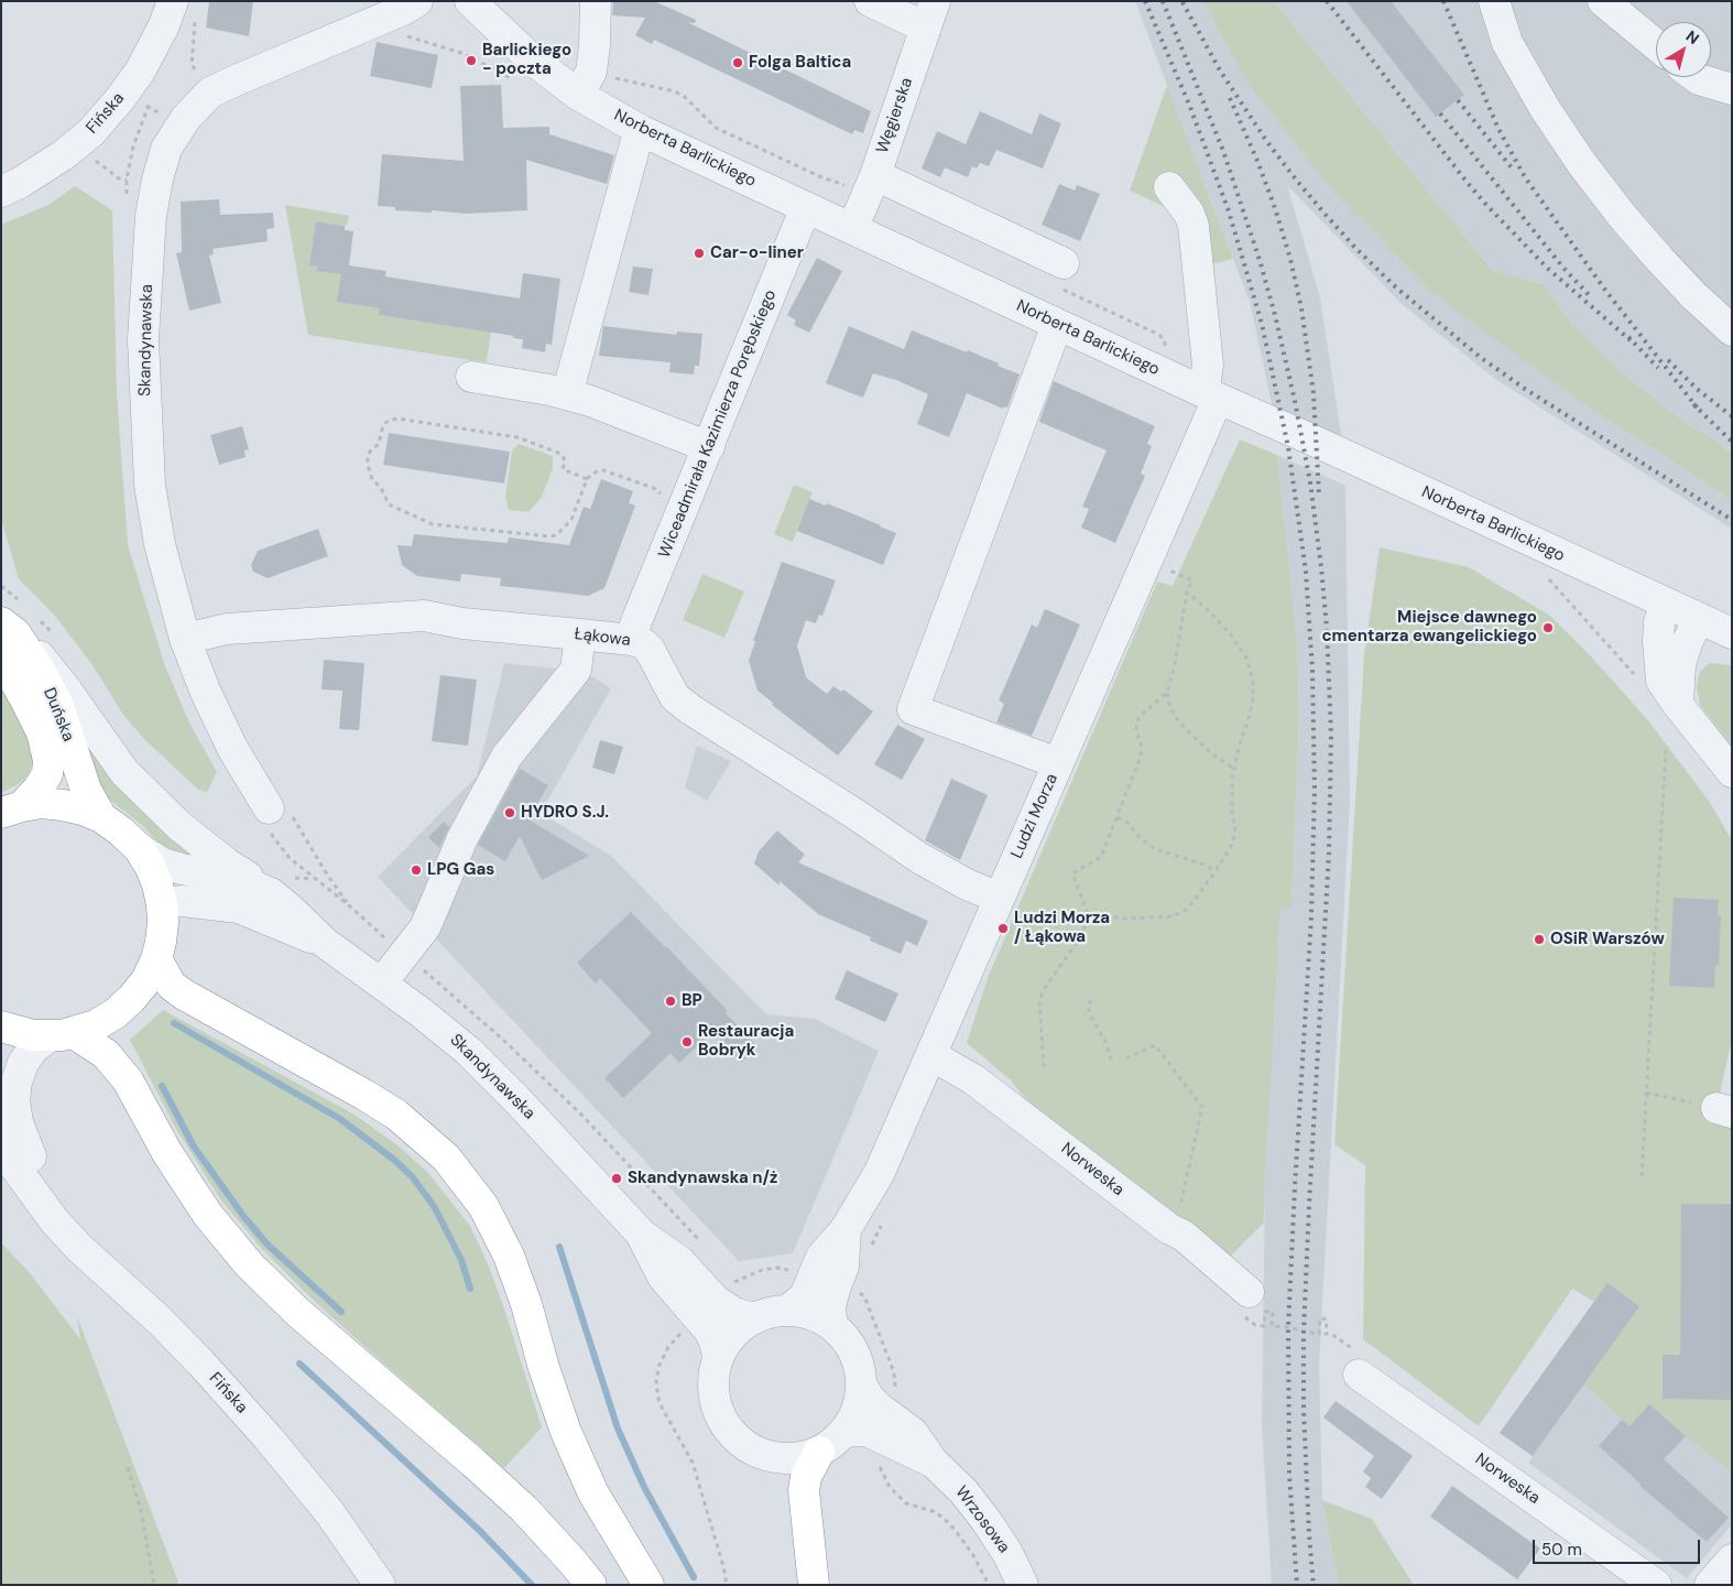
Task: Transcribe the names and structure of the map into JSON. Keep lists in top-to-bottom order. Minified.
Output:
{"streets":{"highway":["Duńska"],"street":["Fińska","Węgierska","Norberta Barlickiego","Skandynawska","Wiceadmirała Kazimierza Porębskiego","Łąkowa","Ludzi Morza","Norweska","Wrzosowa"]},"crossings":[["Węgierska","Norberta Barlickiego"],["Norberta Barlickiego","Wiceadmirała Kazimierza Porębskiego"],["Norberta Barlickiego","Ludzi Morza"],["Skandynawska","Łąkowa"],["Skandynawska","Ludzi Morza"],["Skandynawska","Wrzosowa"],["Wiceadmirała Kazimierza Porębskiego","Łąkowa"],["Łąkowa","Ludzi Morza"],["Ludzi Morza","Norweska"],["Ludzi Morza","Wrzosowa"]],"places":["Barlickiego - poczta","Folga Baltica","Car-o-liner","Miejsce dawnego cmentarza ewangelickiego","HYDRO S.J.","LPG Gas","Ludzi Morza / Łąkowa","OSiR Warszów","BP","Restauracja Bobryk","Skandynawska n/ż"],"scale_bar":"50 m","north":"top right"}
